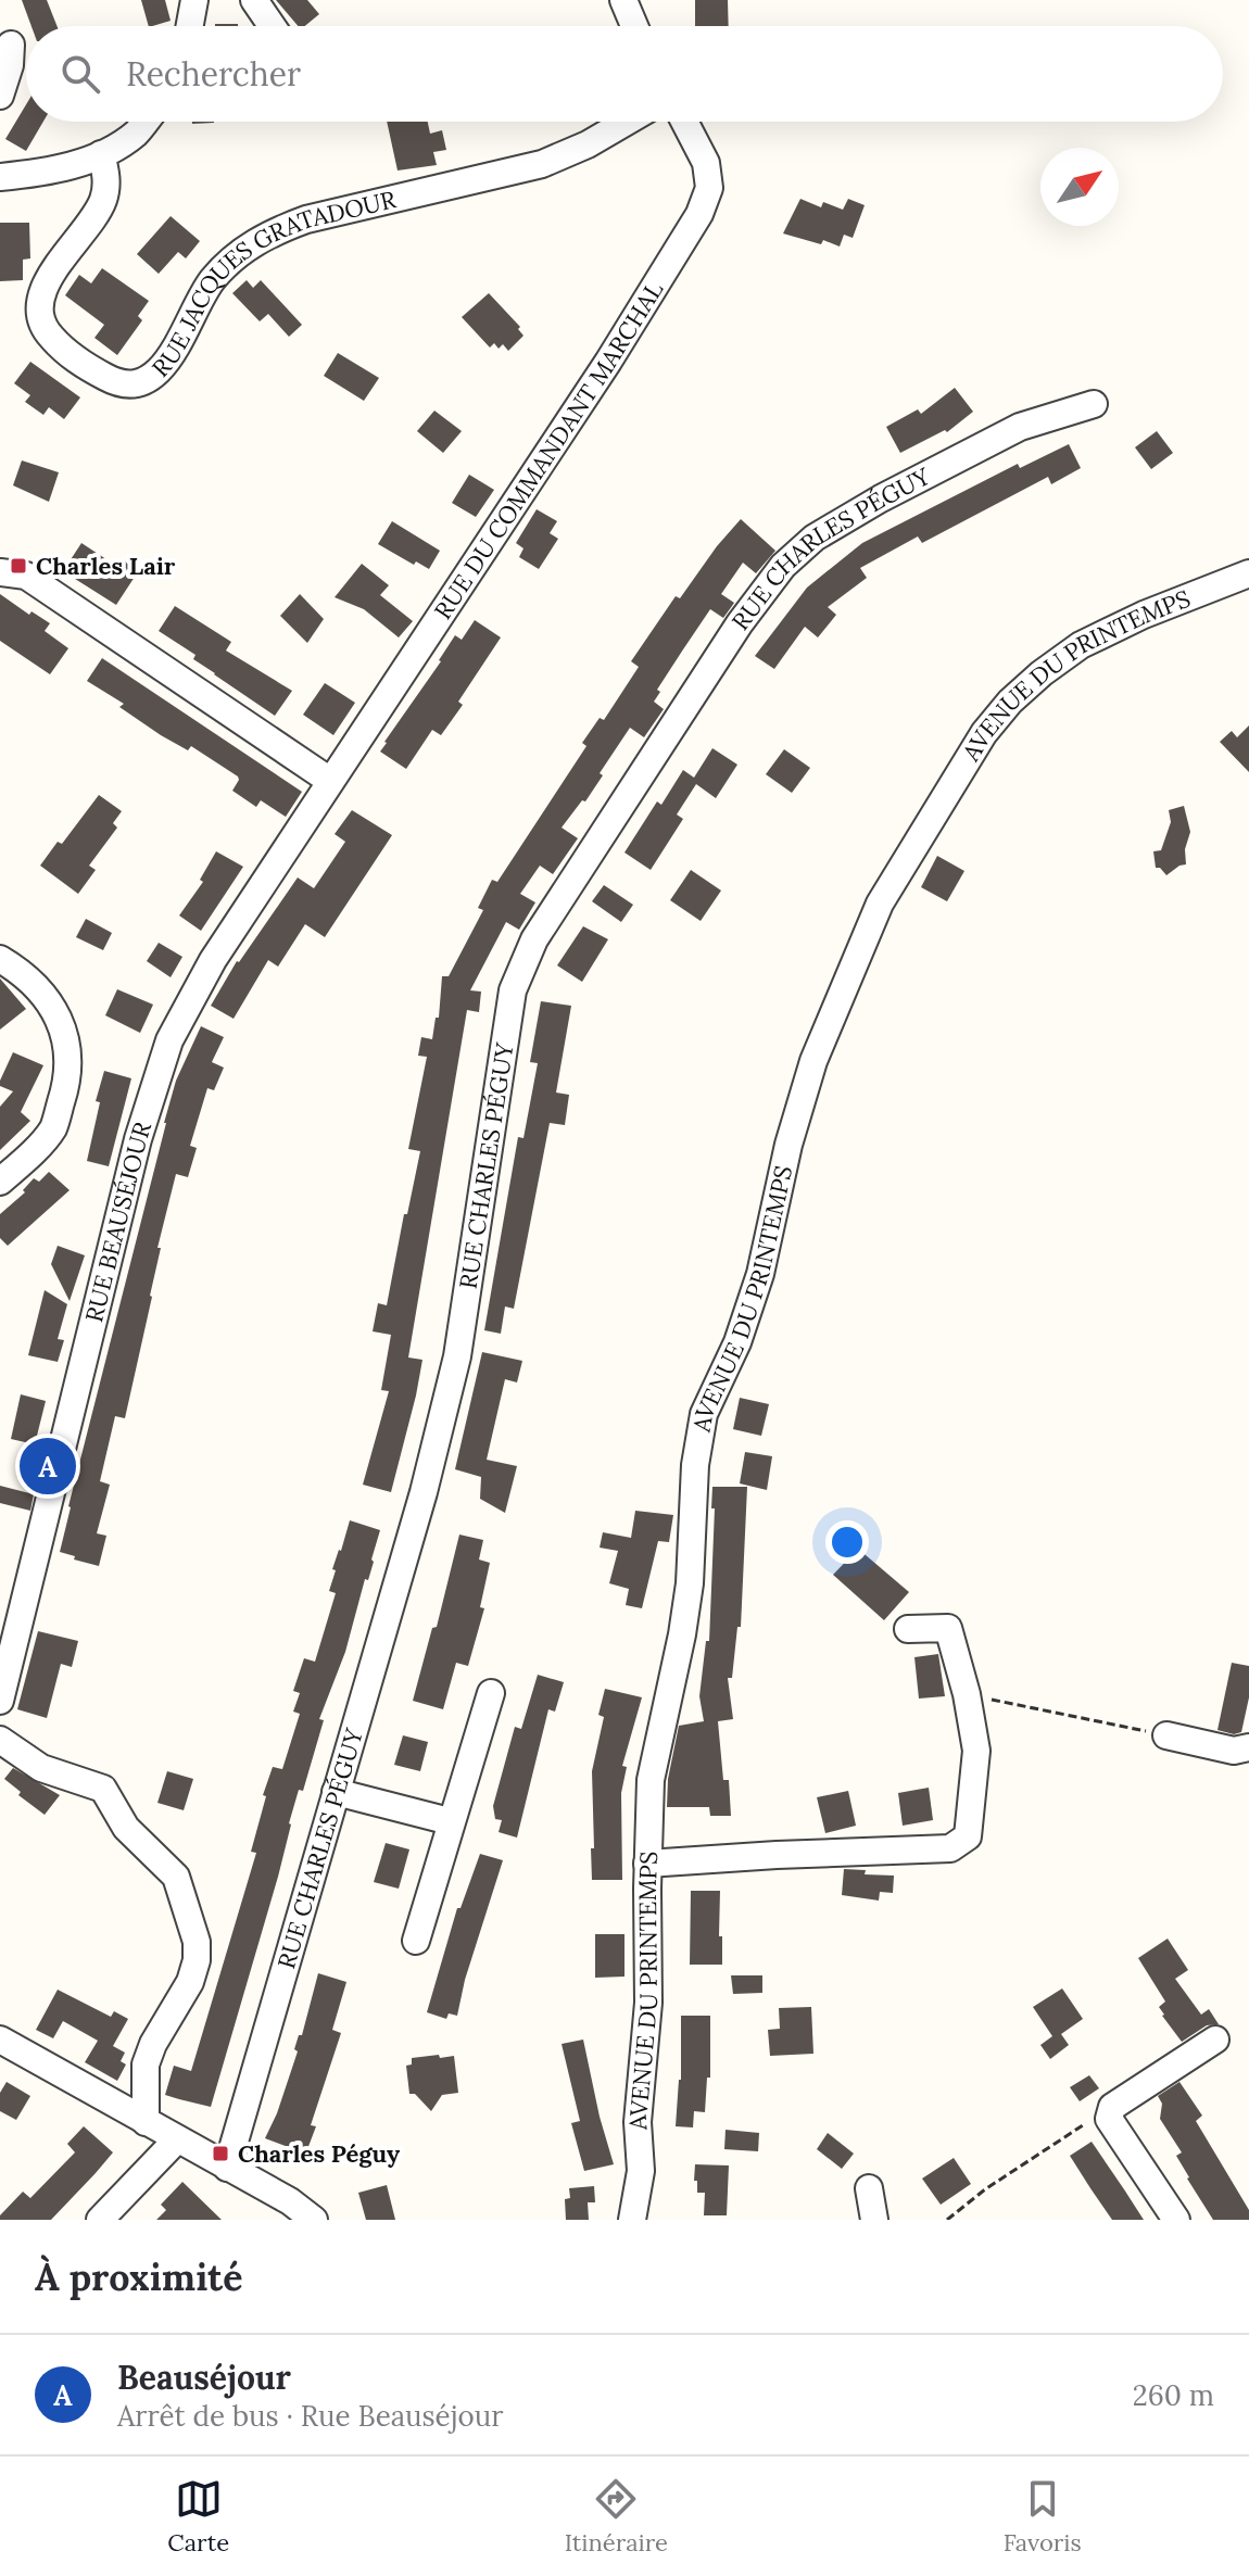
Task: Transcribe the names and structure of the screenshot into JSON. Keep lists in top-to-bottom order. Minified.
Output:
{"streets":{"street":["RUE JACQUES GRATADOUR","RUE DU COMMANDANT MARCHAL","RUE CHARLES PÉGUY","AVENUE DU PRINTEMPS","RUE BEAUSÉJOUR"]},"crossings":[["RUE DU COMMANDANT MARCHAL","RUE BEAUSÉJOUR"]],"places":{"transit":["Charles Lair","Charles Péguy"]},"north":"top right","page":{"search":"Rechercher","pins":"A","heading":"À proximité","list":[{"mark":"A","name":"Beauséjour","note":"Arrêt de bus · Rue Beauséjour","value":"260 m"}],"nav":["Carte","Itinéraire","Favoris"]}}
